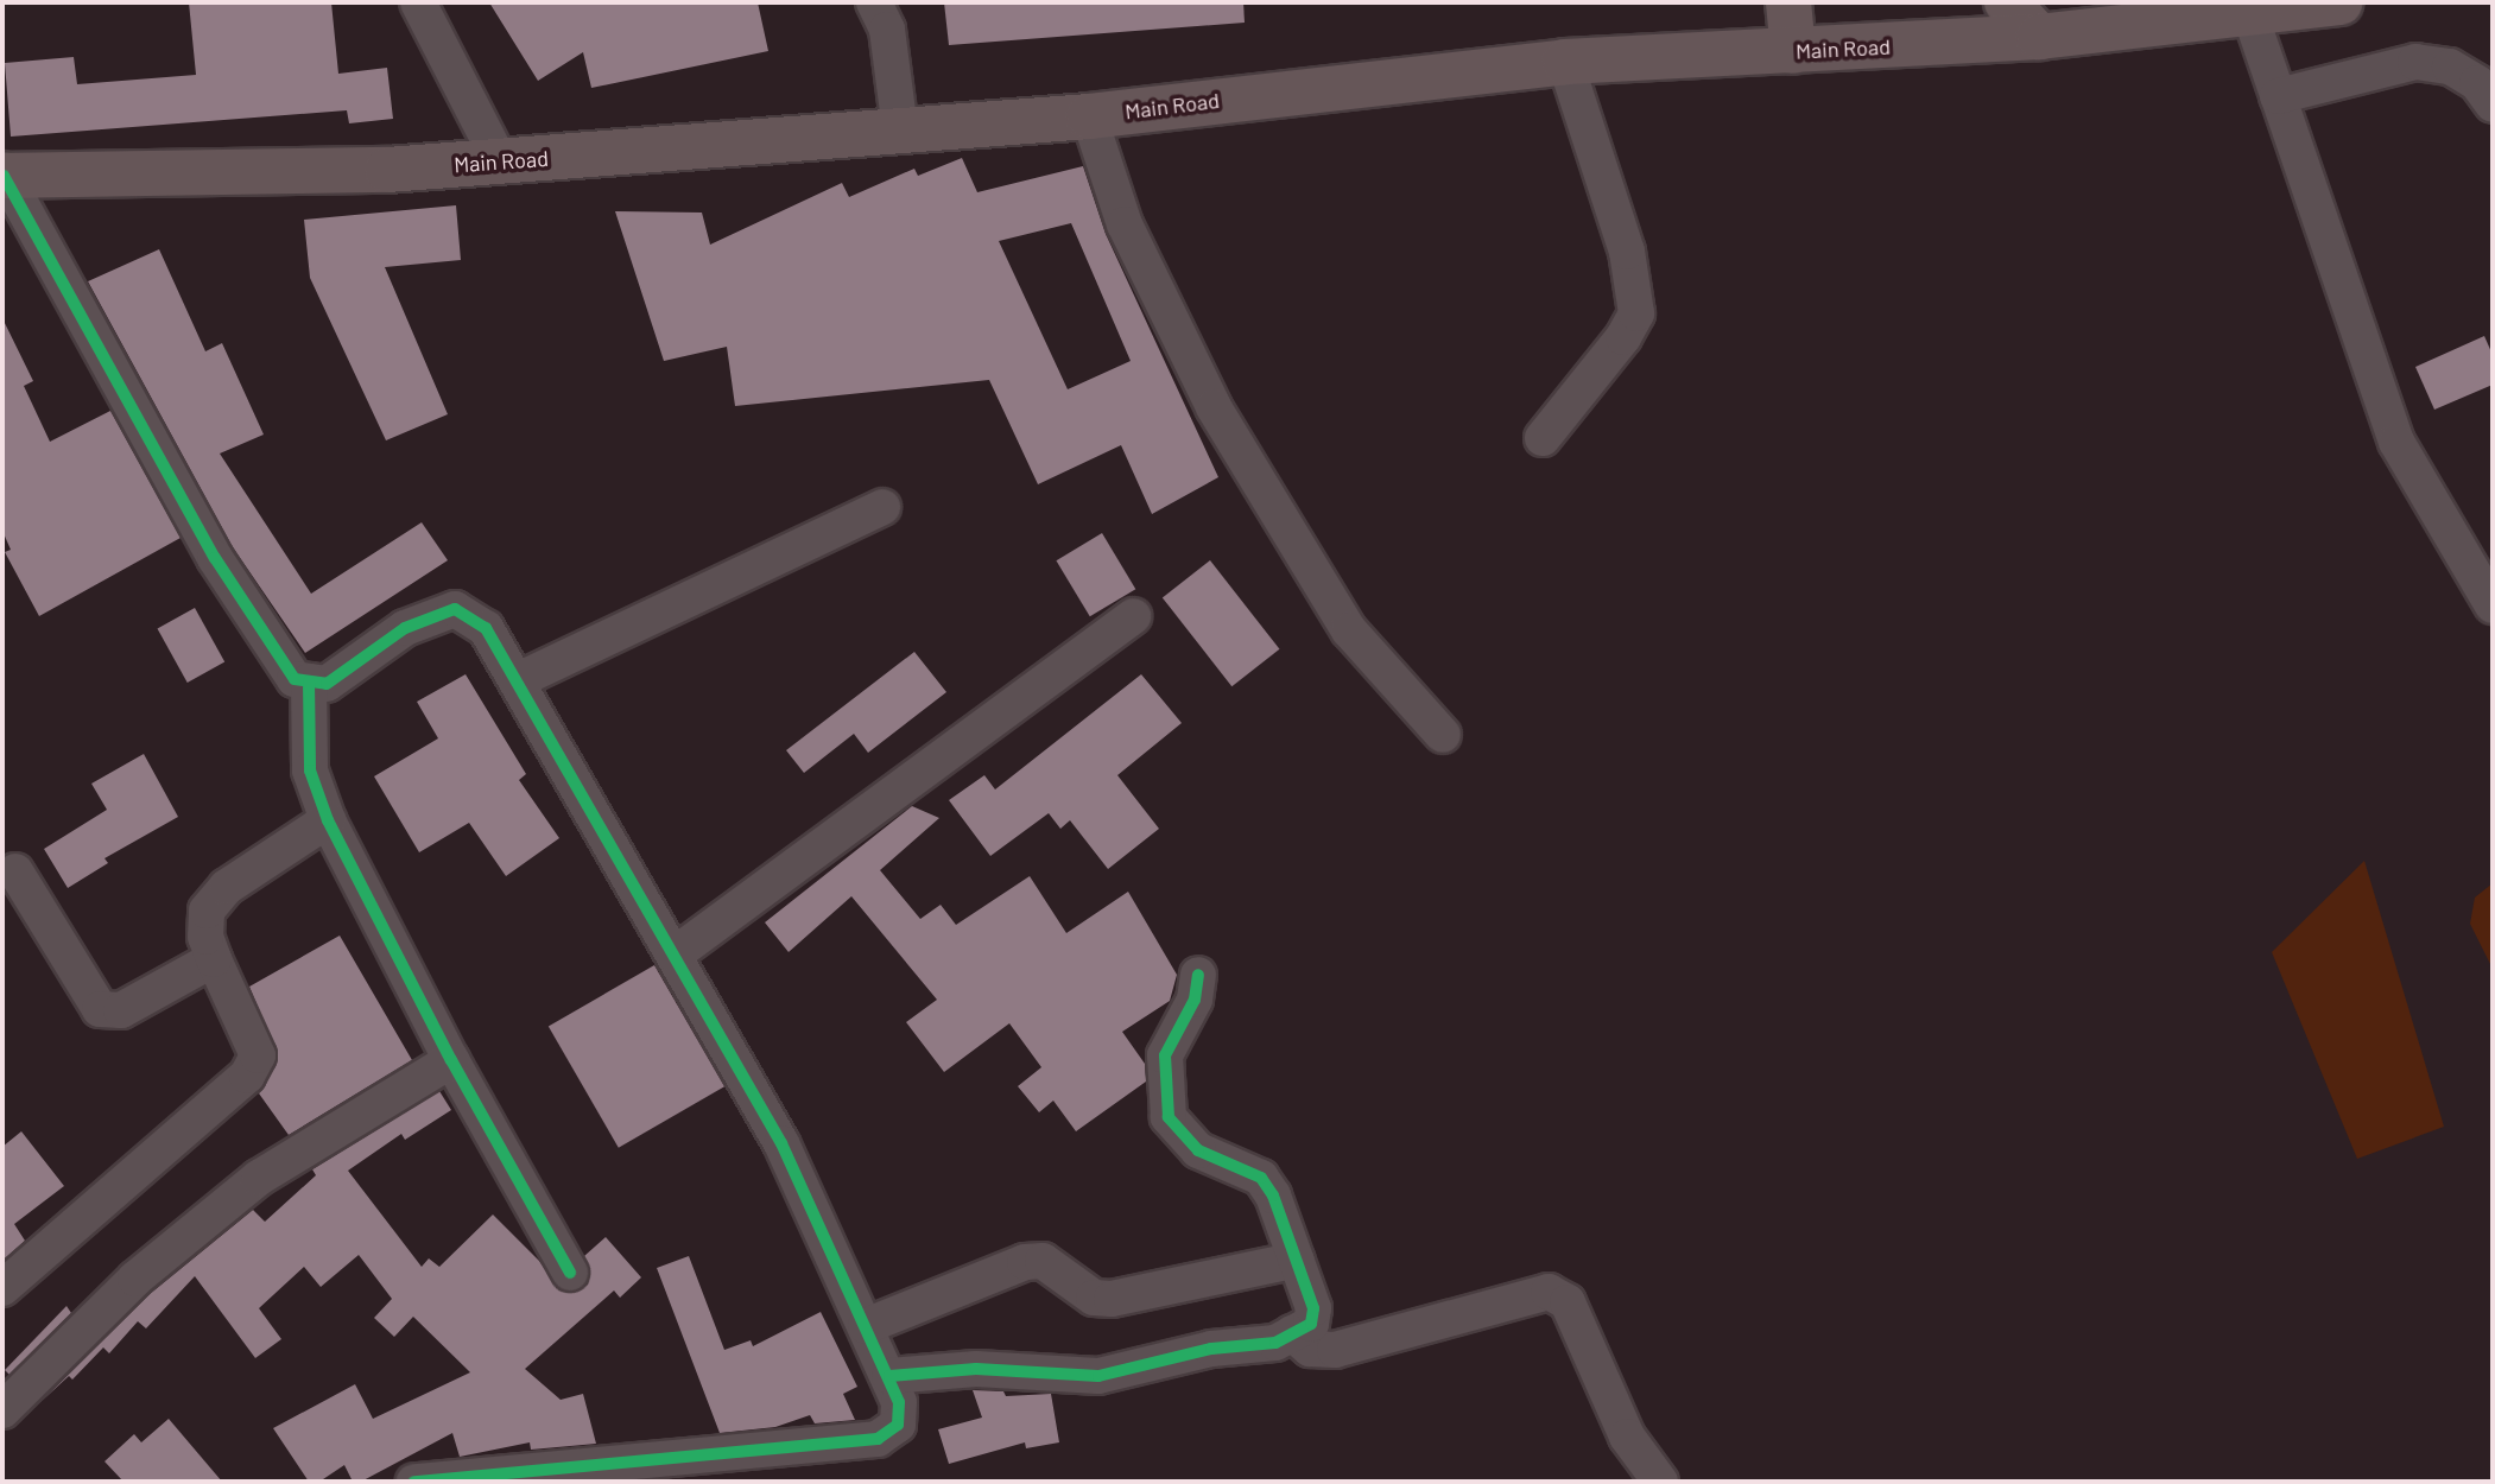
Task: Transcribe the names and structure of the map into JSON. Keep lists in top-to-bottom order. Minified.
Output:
{"streets":{"main road":["Main Road"]}}
